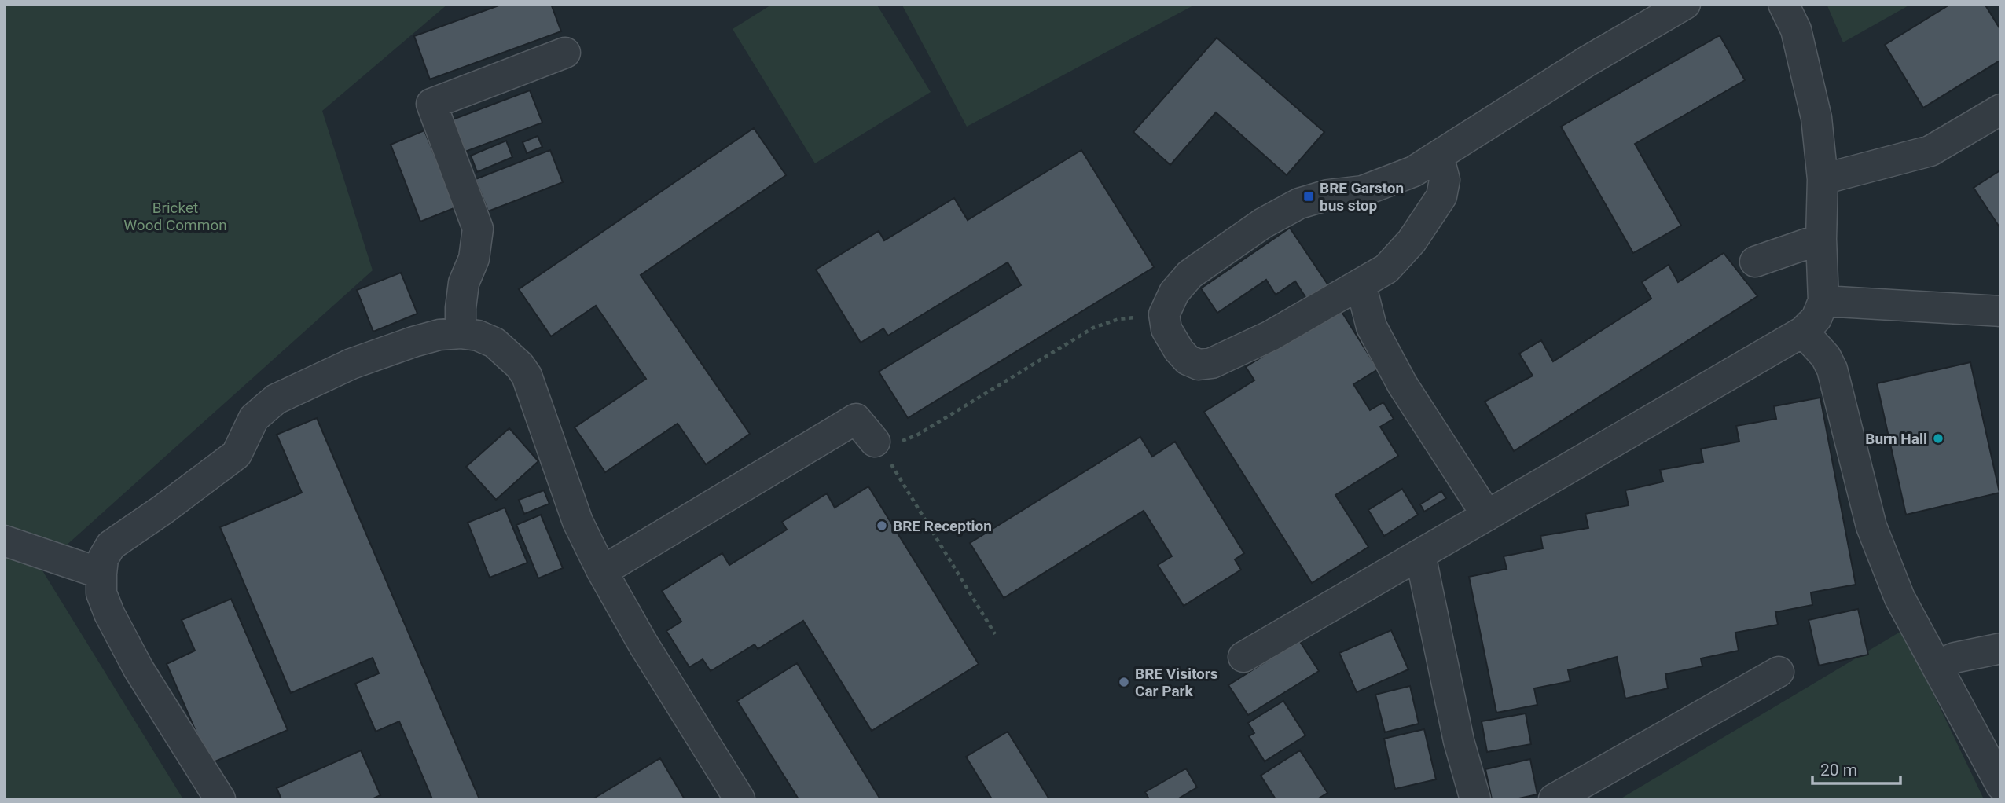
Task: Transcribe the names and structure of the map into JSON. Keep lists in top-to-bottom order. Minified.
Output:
{"parks":["Bricket Wood Common"],"places":{"transit":["BRE Garston bus stop"],"other":["Burn Hall","BRE Reception","BRE Visitors Car Park"]},"scale_bar":"20 m"}
